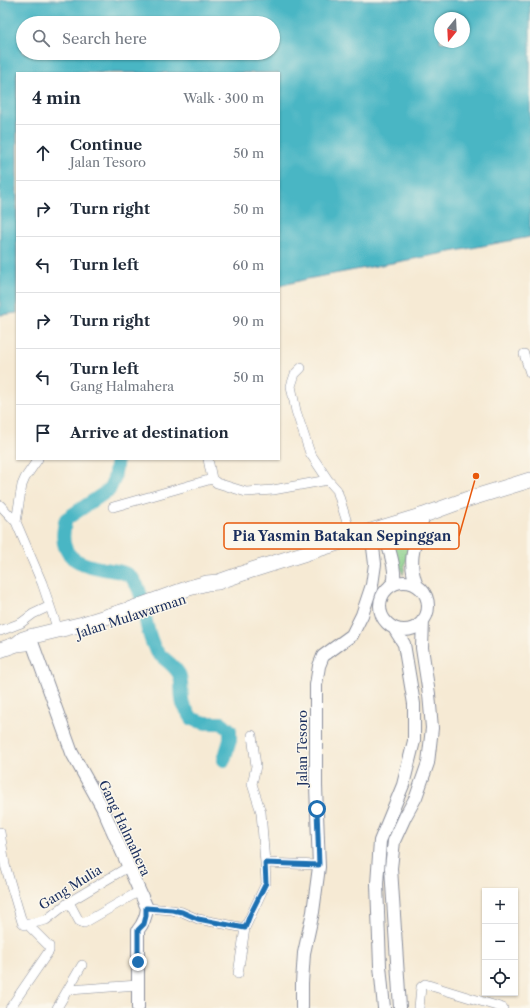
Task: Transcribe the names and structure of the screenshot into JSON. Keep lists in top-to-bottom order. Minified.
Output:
{"streets":{"highway":["Jalan Mulawarman"],"street":["Jalan Tesoro","Gang Halmahera","Gang Mulia"]},"crossings":[["Jalan Mulawarman","Jalan Tesoro"],["Jalan Mulawarman","Gang Halmahera"],["Gang Halmahera","Gang Mulia"]],"places":["Pia Yasmin Batakan Sepinggan"],"north":"bottom","page":{"search":"Search here","heading":["4 min","Walk · 300 m"],"list":[["Continue","Jalan Tesoro","50 m"],["Turn right","50 m"],["Turn left","60 m"],["Turn right","90 m"],["Turn left","Gang Halmahera","50 m"],"Arrive at destination"],"map_buttons":["+","−"]}}
